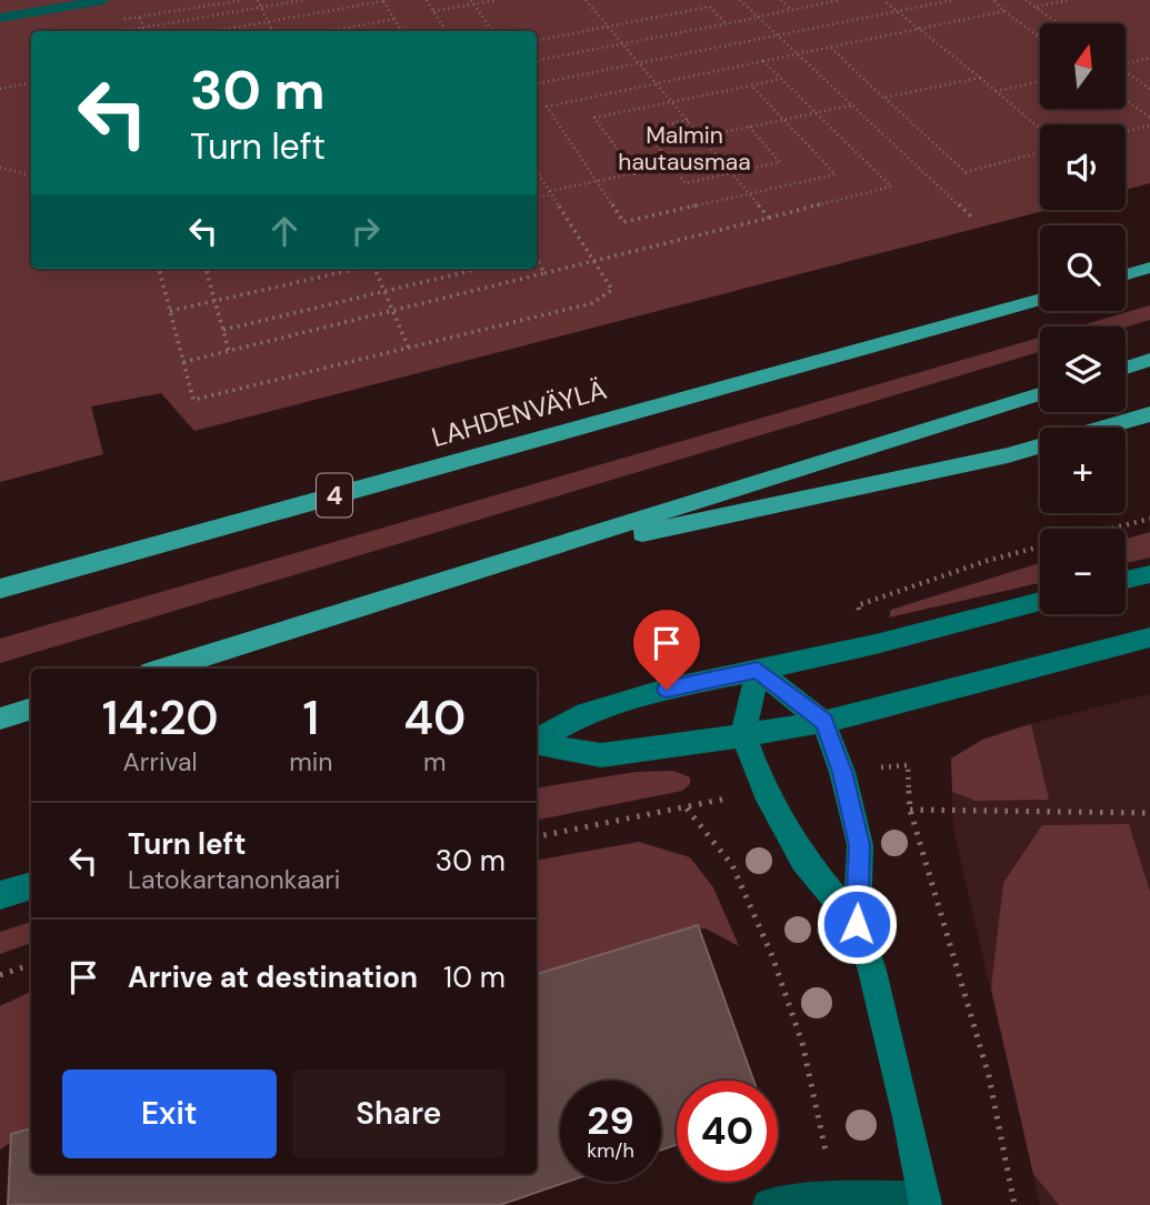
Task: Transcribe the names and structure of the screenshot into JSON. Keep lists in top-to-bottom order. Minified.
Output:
{"streets":{"highway":["LAHDENVÄYLÄ","4"]},"parks":["Malmin hautausmaa"],"north":"top","page":{"map_buttons":["+","−"],"turn":["30 m","Turn left"],"eta":["14:20","Arrival","1","min","40","m"],"list":[{"name":"Turn left","note":"Latokartanonkaari","value":"30 m"},{"name":"Arrive at destination","value":"10 m"}],"buttons":["Exit","Share"],"speed":"29 km/h","limit":"40"}}
